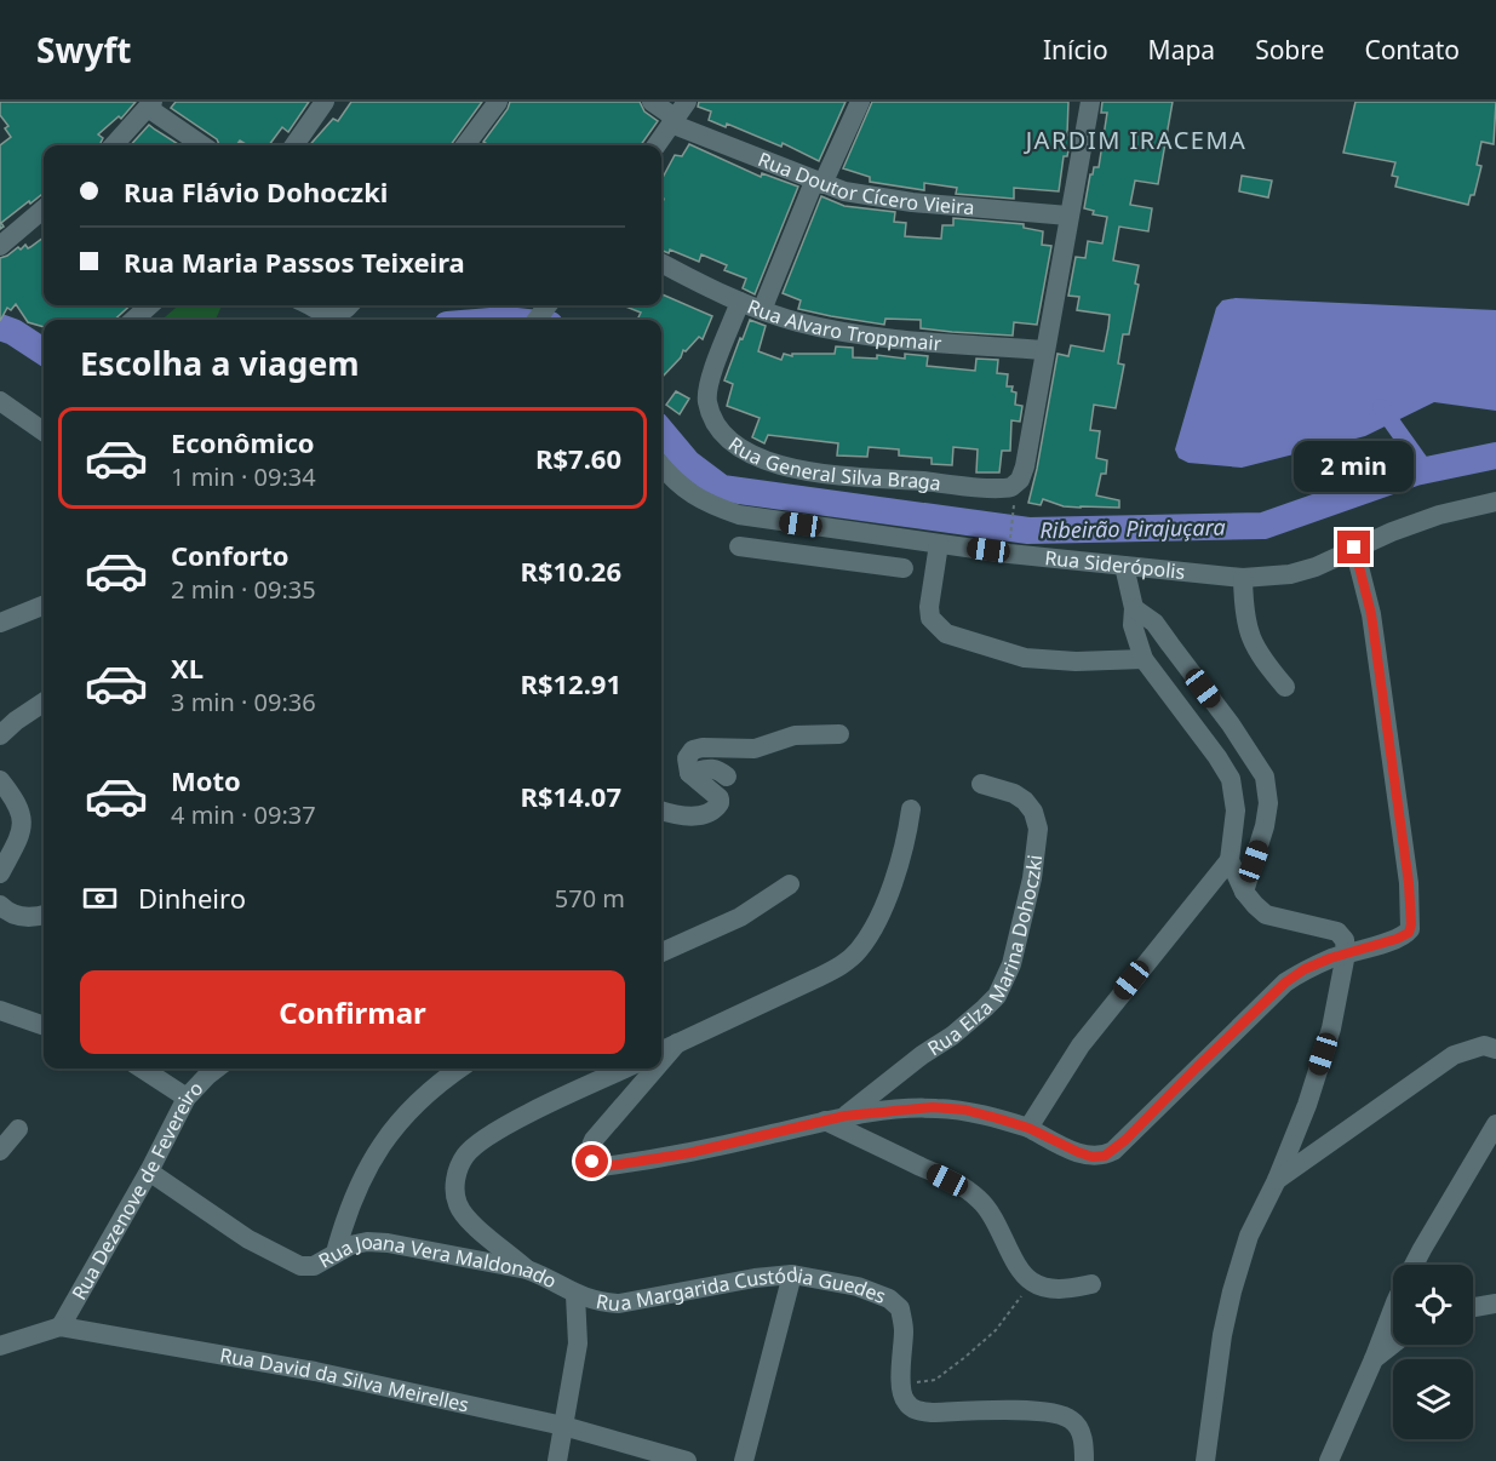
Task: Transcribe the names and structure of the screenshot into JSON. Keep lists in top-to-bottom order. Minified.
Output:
{"streets":{"street":["Rua Doutor Cícero Vieira","Rua Alvaro Troppmair","Rua General Silva Braga","Rua Siderópolis","Rua Elza Marina Dohoczki","Rua Dezenove de Fevereiro","Rua Joana Vera Maldonado","Rua Margarida Custódia Guedes","Rua David da Silva Meirelles"]},"crossings":[["Rua Alvaro Troppmair","Rua General Silva Braga"],["Rua Dezenove de Fevereiro","Rua Joana Vera Maldonado"],["Rua Dezenove de Fevereiro","Rua David da Silva Meirelles"],["Rua Joana Vera Maldonado","Rua Margarida Custódia Guedes"]],"districts":["JARDIM IRACEMA"],"water":["Ribeirão Pirajuçara"],"page":{"header":"Swyft","nav":["Início","Mapa","Sobre","Contato"],"banner":["Rua Flávio Dohoczki","Rua Maria Passos Teixeira"],"heading":"Escolha a viagem","list":[{"name":"Econômico","note":"1 min · 09:34","value":"R$7.60"},{"name":"Conforto","note":"2 min · 09:35","value":"R$10.26"},{"name":"XL","note":"3 min · 09:36","value":"R$12.91"},{"name":"Moto","note":"4 min · 09:37","value":"R$14.07"}],"bubble":"2 min","pay":["Dinheiro","570 m"],"buttons":"Confirmar"}}
